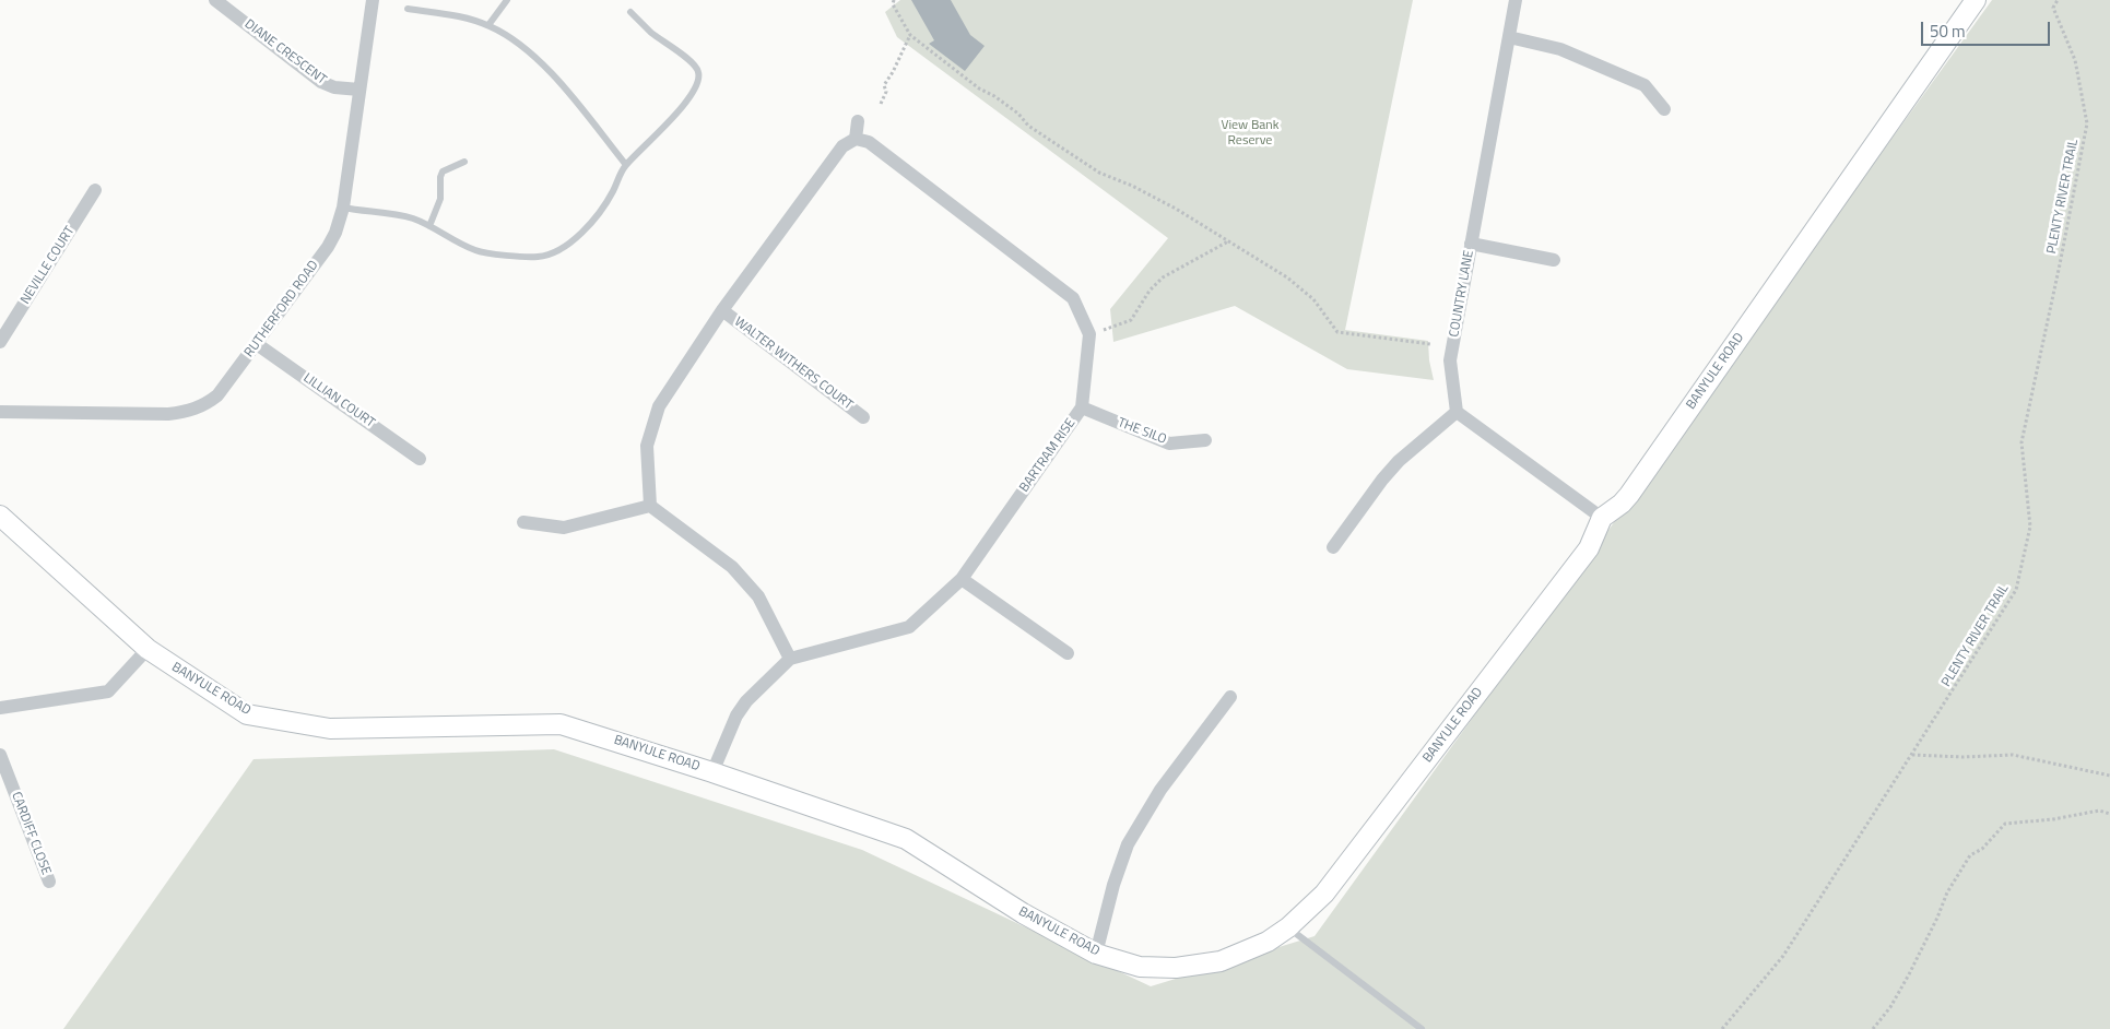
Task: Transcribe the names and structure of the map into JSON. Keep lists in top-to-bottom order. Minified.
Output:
{"streets":{"street":["DIANE CRESCENT","NEVILLE COURT","COUNTRY LANE","RUTHERFORD ROAD","WALTER WITHERS COURT","BANYULE ROAD","LILLIAN COURT","THE SILO","BARTRAM RISE","CARDIFF CLOSE"],"path":["PLENTY RIVER TRAIL"]},"crossings":[["DIANE CRESCENT","RUTHERFORD ROAD"],["RUTHERFORD ROAD","LILLIAN COURT"],["THE SILO","BARTRAM RISE"]],"parks":["View Bank Reserve"],"scale_bar":"50 m"}
